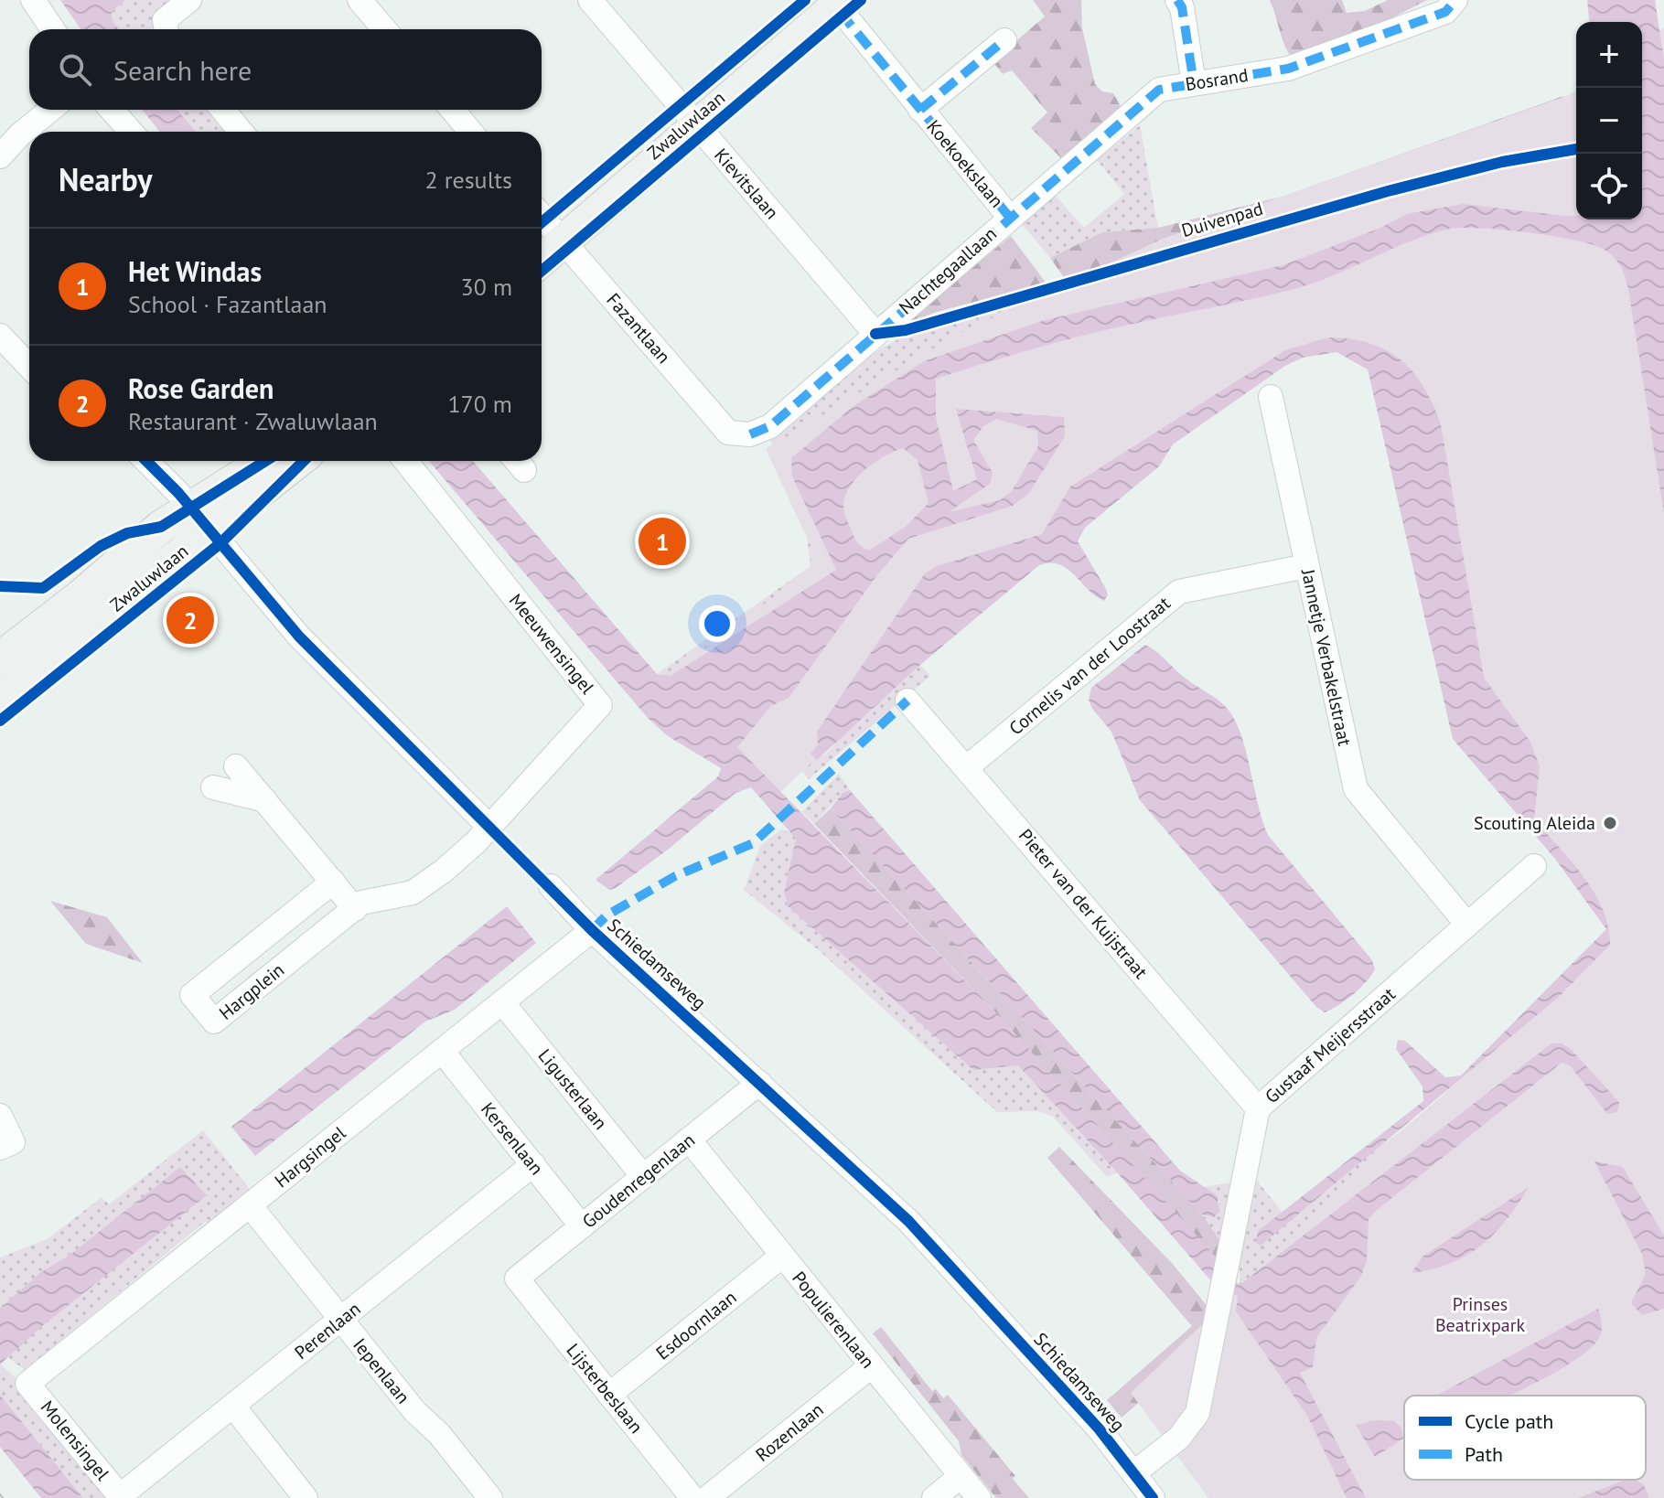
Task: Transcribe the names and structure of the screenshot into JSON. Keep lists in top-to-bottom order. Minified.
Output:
{"streets":{"main road":["Zwaluwlaan"],"street":["Bosrand","Koekoekslaan","Kievitslaan","Nachtegaallaan","Fazantlaan","Meeuwensingel","Jannetje Verbakelstraat","Cornelis van der Loostraat","Pieter van der Kuijstraat","Schiedamseweg","Hargplein","Gustaaf Meijersstraat","Ligusterlaan","Kersenlaan","Hargsingel","Goudenregenlaan","Populierenlaan","Esdoornlaan","Perenlaan","Iepenlaan","Lijsterbeslaan","Rozenlaan","Molensingel"],"cycle path":["Duivenpad"]},"crossings":[["Bosrand","Koekoekslaan"],["Bosrand","Nachtegaallaan"],["Zwaluwlaan","Koekoekslaan"],["Zwaluwlaan","Kievitslaan"],["Zwaluwlaan","Fazantlaan"],["Koekoekslaan","Nachtegaallaan"],["Kievitslaan","Nachtegaallaan"],["Nachtegaallaan","Fazantlaan"],["Meeuwensingel","Hargplein"],["Jannetje Verbakelstraat","Cornelis van der Loostraat"],["Jannetje Verbakelstraat","Gustaaf Meijersstraat"],["Cornelis van der Loostraat","Pieter van der Kuijstraat"],["Pieter van der Kuijstraat","Gustaaf Meijersstraat"],["Schiedamseweg","Gustaaf Meijersstraat"],["Schiedamseweg","Hargsingel"],["Schiedamseweg","Goudenregenlaan"],["Ligusterlaan","Hargsingel"],["Ligusterlaan","Goudenregenlaan"],["Kersenlaan","Hargsingel"],["Kersenlaan","Goudenregenlaan"],["Kersenlaan","Perenlaan"],["Hargsingel","Iepenlaan"],["Hargsingel","Molensingel"],["Goudenregenlaan","Populierenlaan"],["Goudenregenlaan","Lijsterbeslaan"],["Populierenlaan","Esdoornlaan"],["Populierenlaan","Rozenlaan"],["Esdoornlaan","Lijsterbeslaan"],["Perenlaan","Iepenlaan"],["Perenlaan","Molensingel"]],"parks":["Prinses Beatrixpark"],"places":["Scouting Aleida"],"legend":["Cycle path","Path"],"page":{"map_buttons":["+","−"],"search":"Search here","heading":["Nearby","2 results"],"list":[{"mark":"1","name":"Het Windas","note":"School · Fazantlaan","value":"30 m"},{"mark":"2","name":"Rose Garden","note":"Restaurant · Zwaluwlaan","value":"170 m"}],"pins":["1","2"]}}
